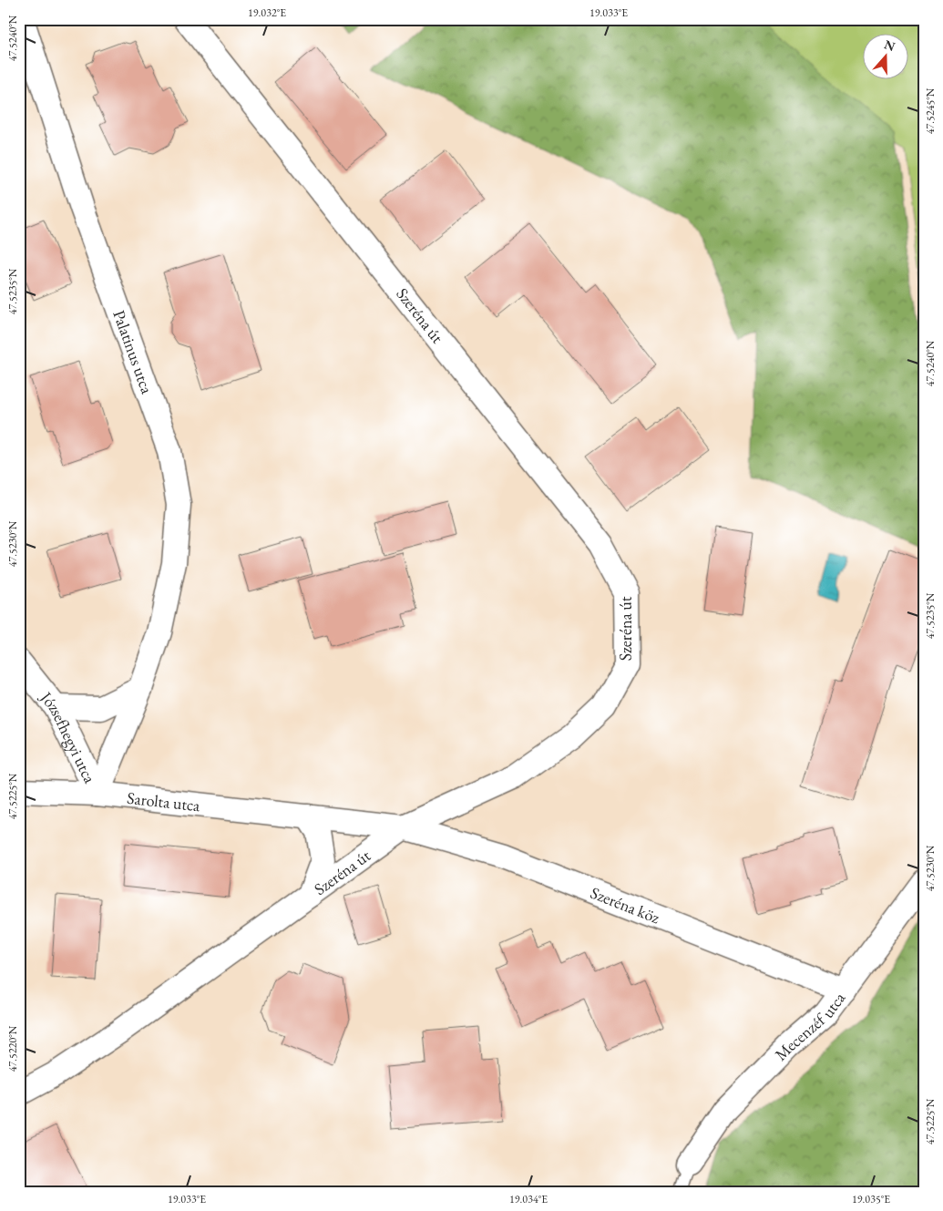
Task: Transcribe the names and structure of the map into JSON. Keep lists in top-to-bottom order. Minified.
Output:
{"streets":{"street":["Szeréna út","Palatinus utca","Józsefhegyi utca","Sarolta utca","Szeréna köz","Mecenzéf utca"]},"crossings":[["Szeréna út","Sarolta utca"],["Szeréna út","Szeréna köz"],["Palatinus utca","Józsefhegyi utca"],["Palatinus utca","Sarolta utca"],["Józsefhegyi utca","Sarolta utca"],["Sarolta utca","Szeréna köz"],["Szeréna köz","Mecenzéf utca"]],"north":"top","coordinates":["19.032°E","19.033°E","47.5240°N","47.5245°N","47.5235°N","47.5230°N","47.5225°N","47.5220°N","19.034°E","19.035°E"]}
